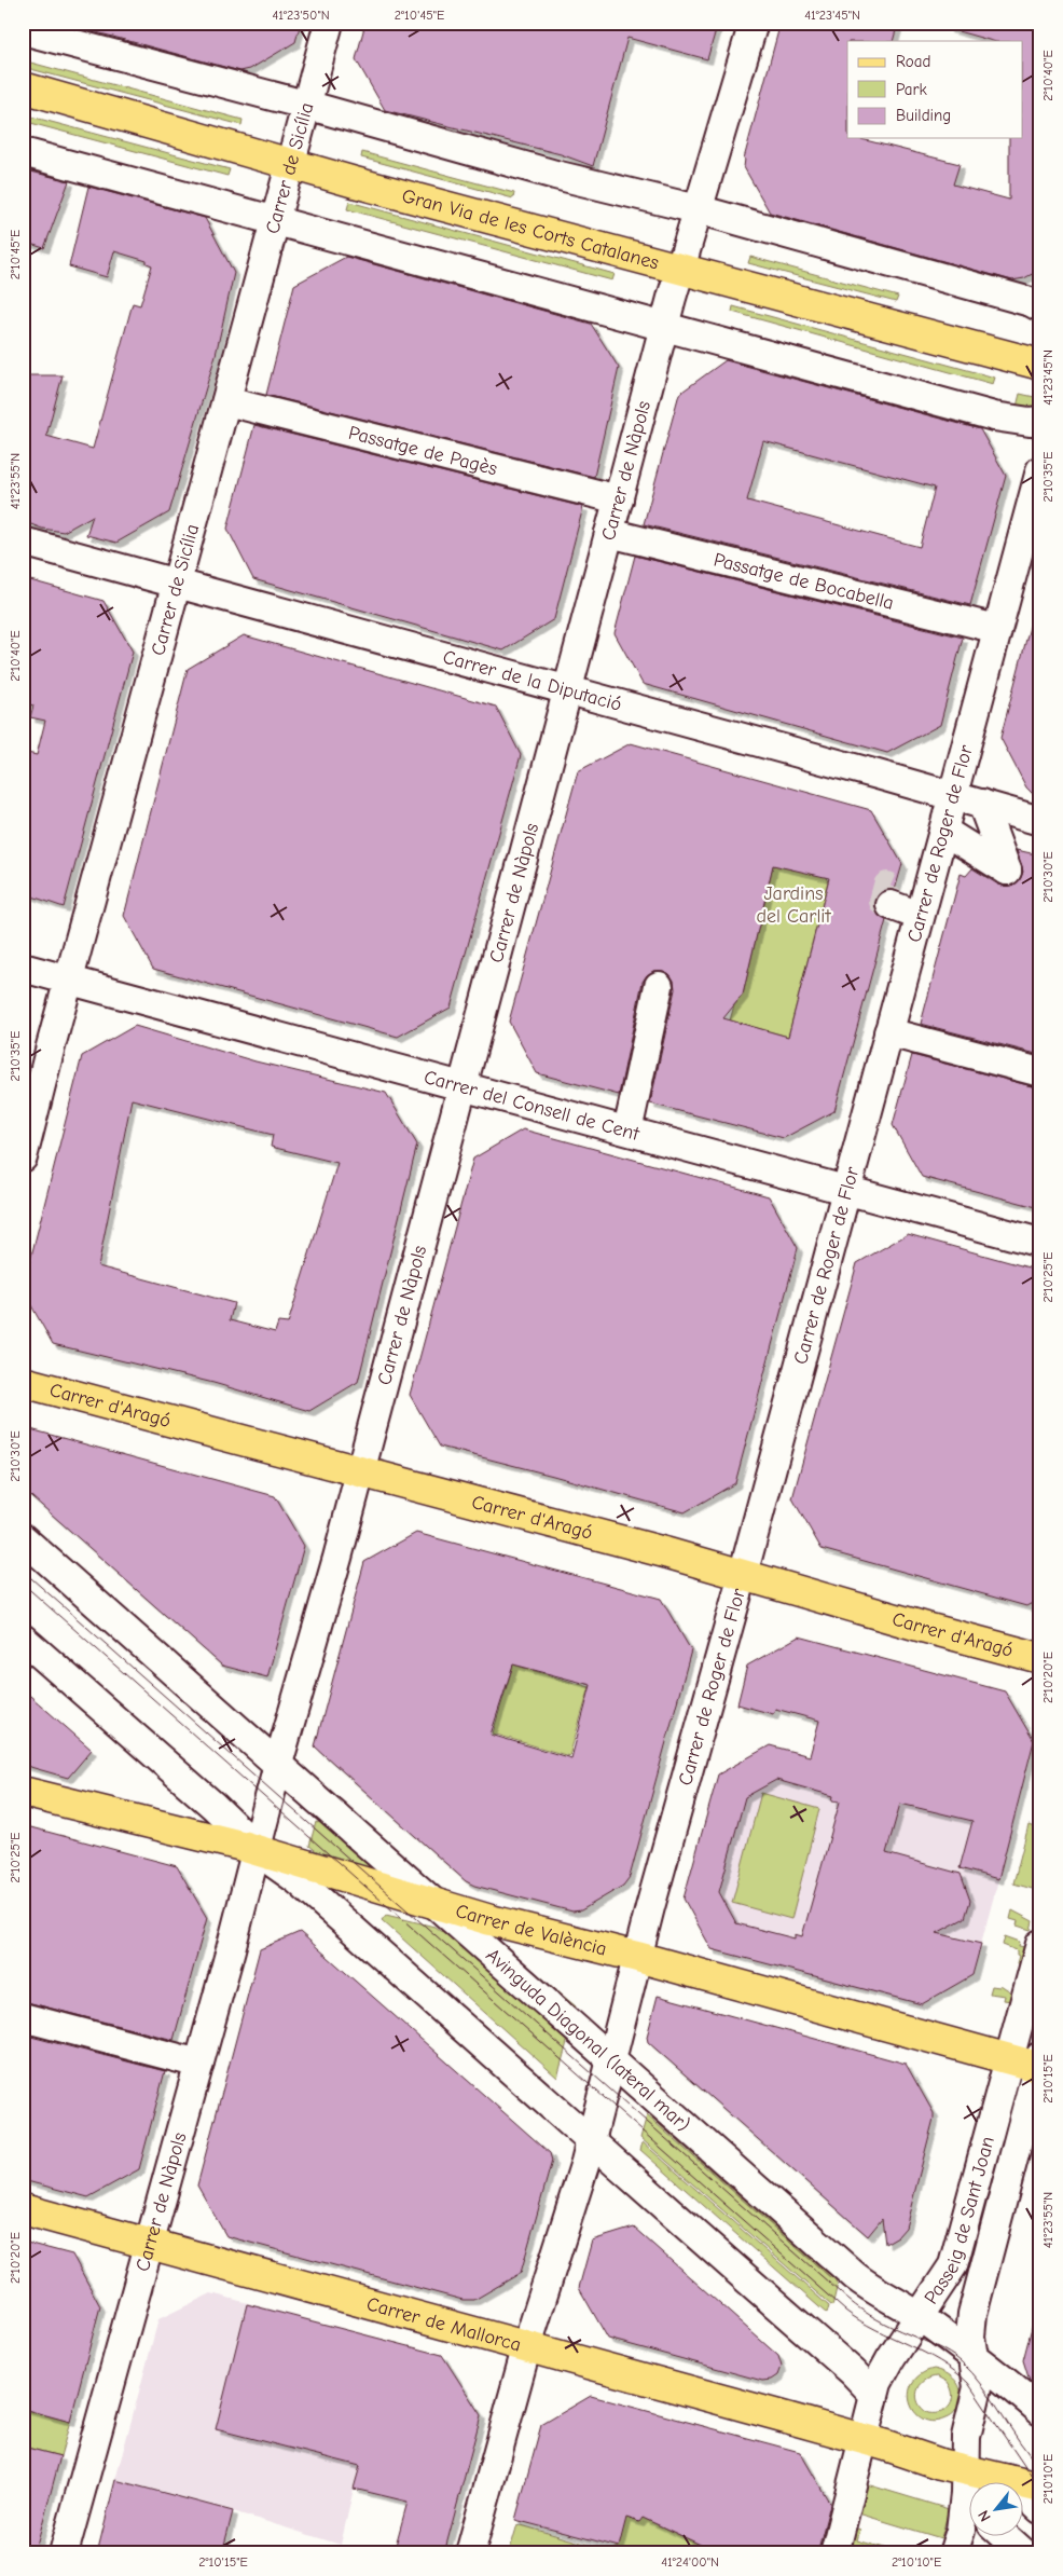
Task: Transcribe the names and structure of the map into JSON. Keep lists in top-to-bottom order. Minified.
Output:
{"streets":{"main road":["Gran Via de les Corts Catalanes","Carrer d'Aragó","Carrer de València","Carrer de Mallorca"],"street":["Carrer de Sicília","Passatge de Pagès","Carrer de Nàpols","Passatge de Bocabella","Carrer de la Diputació","Carrer de Roger de Flor","Carrer del Consell de Cent","Avinguda Diagonal (lateral mar)","Passeig de Sant Joan"]},"crossings":[["Carrer de Sicília","Gran Via de les Corts Catalanes"],["Carrer de Sicília","Passatge de Pagès"],["Carrer de Sicília","Carrer de la Diputació"],["Carrer de Sicília","Carrer del Consell de Cent"],["Gran Via de les Corts Catalanes","Carrer de Nàpols"],["Passatge de Pagès","Carrer de Nàpols"],["Carrer de Nàpols","Passatge de Bocabella"],["Carrer de Nàpols","Carrer de la Diputació"],["Carrer de Nàpols","Carrer del Consell de Cent"],["Carrer de Nàpols","Carrer d'Aragó"],["Carrer de Nàpols","Carrer de València"],["Carrer de Nàpols","Avinguda Diagonal (lateral mar)"],["Carrer de Nàpols","Carrer de Mallorca"],["Passatge de Bocabella","Carrer de Roger de Flor"],["Carrer de la Diputació","Carrer de Roger de Flor"],["Carrer de Roger de Flor","Carrer del Consell de Cent"],["Carrer de Roger de Flor","Carrer d'Aragó"],["Carrer de Roger de Flor","Carrer de València"],["Carrer de Roger de Flor","Avinguda Diagonal (lateral mar)"],["Carrer de València","Avinguda Diagonal (lateral mar)"],["Carrer de València","Passeig de Sant Joan"],["Avinguda Diagonal (lateral mar)","Passeig de Sant Joan"],["Passeig de Sant Joan","Carrer de Mallorca"]],"parks":["Jardins del Carlit"],"legend":["Road","Park","Building"],"north":"bottom left","coordinates":["41°23'50\"N","2°10'45\"E","41°23'45\"N","2°10'40\"E","2°10'35\"E","41°23'55\"N","2°10'30\"E","2°10'25\"E","2°10'20\"E","2°10'15\"E","2°10'10\"E","41°24'00\"N"]}
